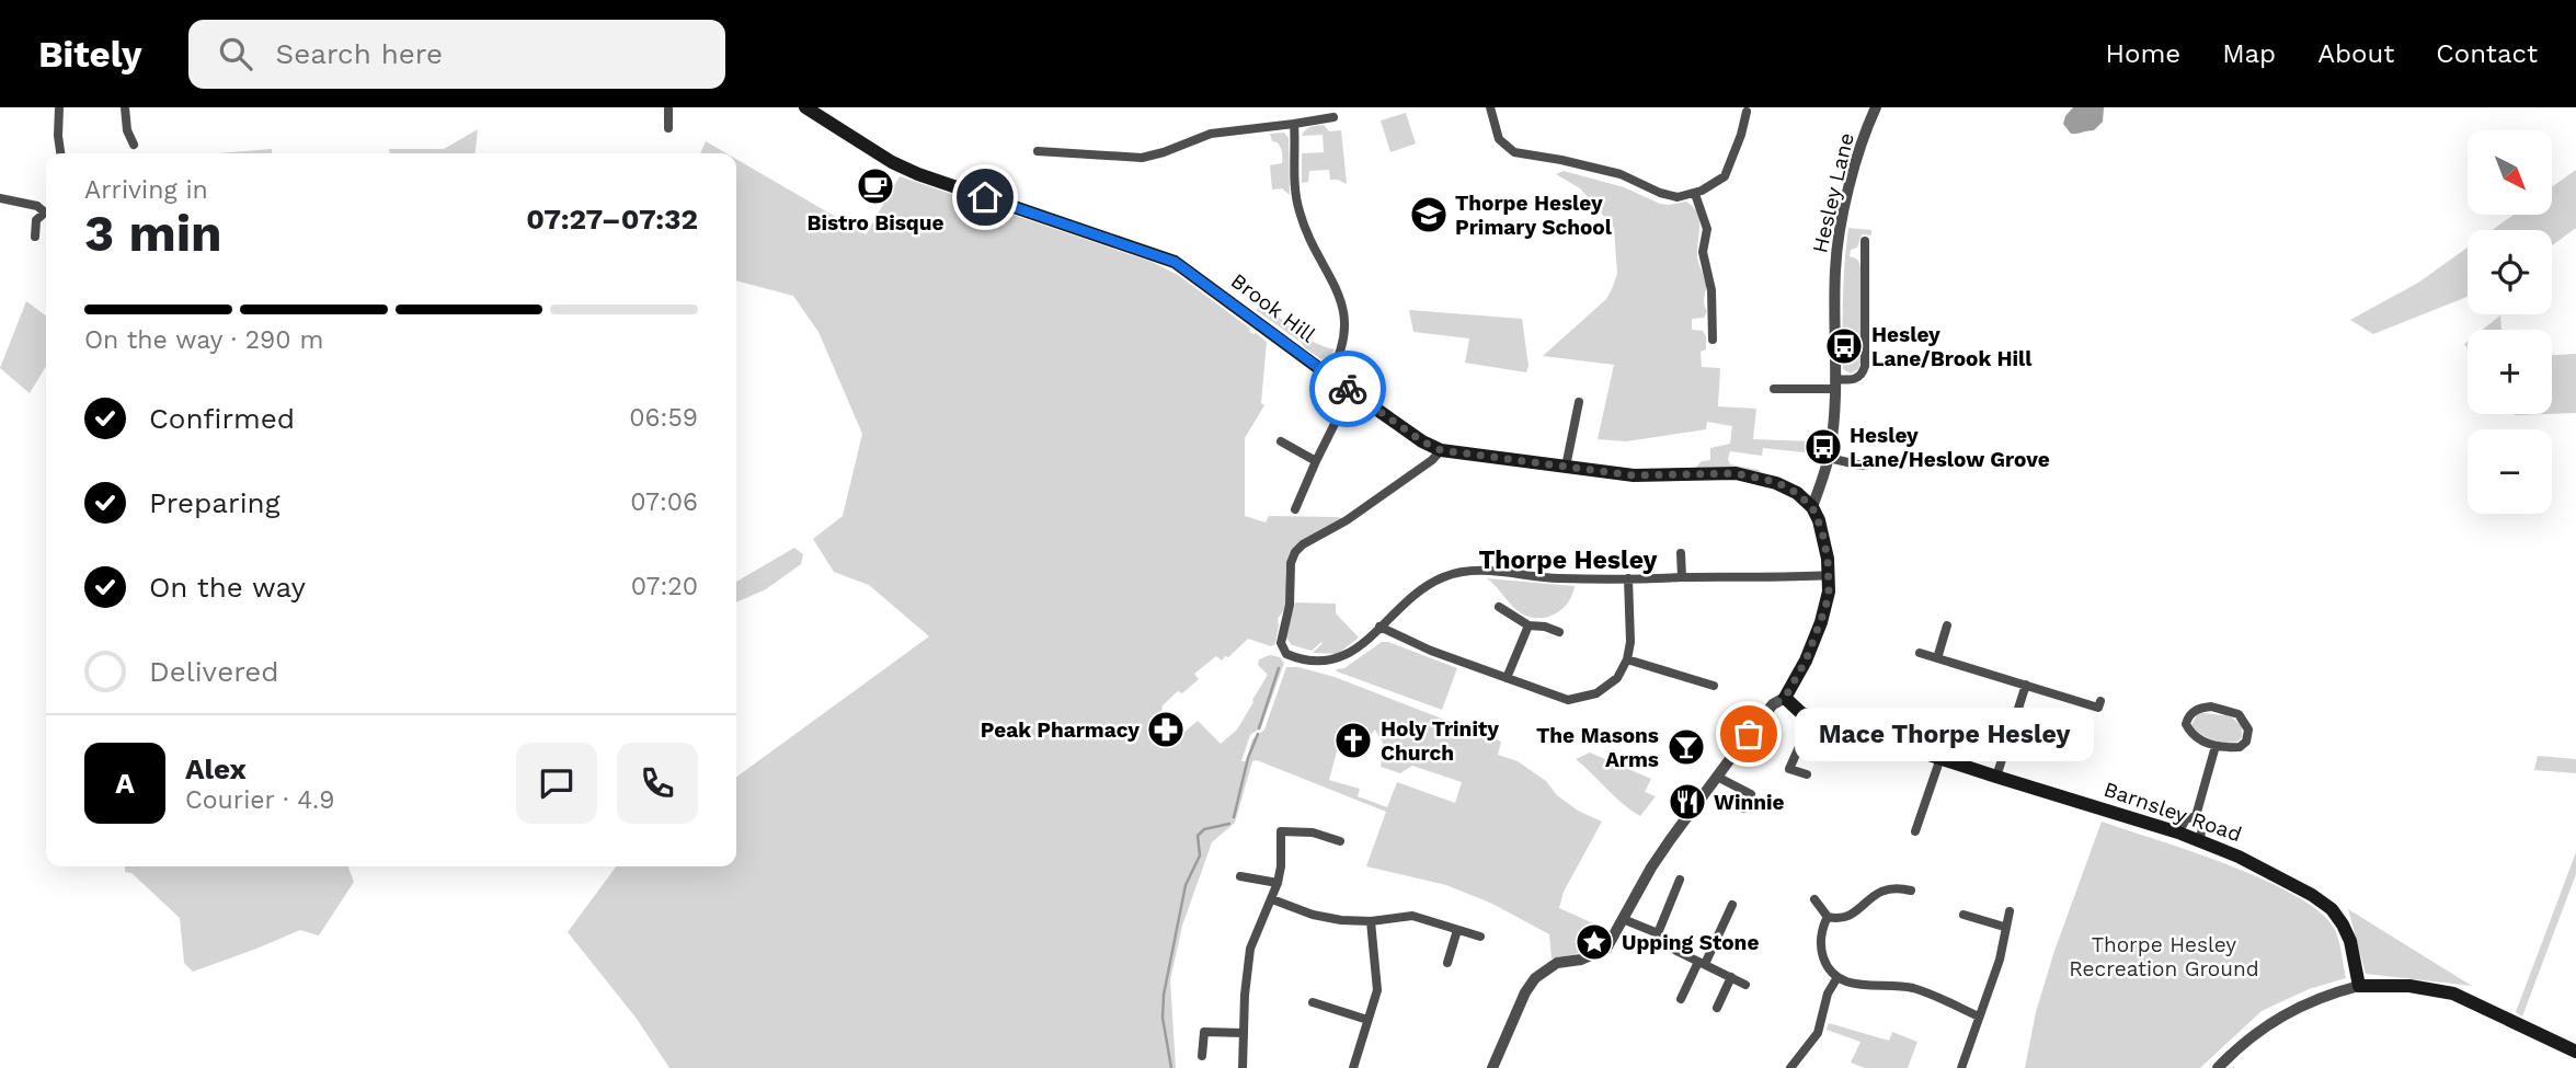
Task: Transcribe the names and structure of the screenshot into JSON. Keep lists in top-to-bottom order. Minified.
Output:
{"streets":{"main road":["Brook Hill","Barnsley Road"],"street":["Hesley Lane"]},"crossings":[["Hesley Lane","Brook Hill"]],"districts":["Thorpe Hesley"],"parks":["Thorpe Hesley Recreation Ground"],"places":{"cafe":["Bistro Bisque"],"school or university":["Thorpe Hesley Primary School"],"bus stop":["Hesley Lane/Brook Hill","Hesley Lane/Heslow Grove"],"pharmacy":["Peak Pharmacy"],"other":["Mace Thorpe Hesley"],"church":["Holy Trinity Church"],"bar":["The Masons Arms"],"restaurant":["Winnie"],"place":["Upping Stone"]},"north":"bottom right","page":{"header":"Bitely","search":"Search here","nav":["Home","Map","About","Contact"],"map_buttons":["+","−"],"heading":["3 min","Arriving in","07:27–07:32"],"panel":["Alex","Courier · 4.9"],"bar":"On the way · 290 m","list":[["Confirmed","06:59"],["Preparing","07:06"],["On the way","07:20"],"Delivered"],"bubble":"Mace Thorpe Hesley","round":"A"}}
